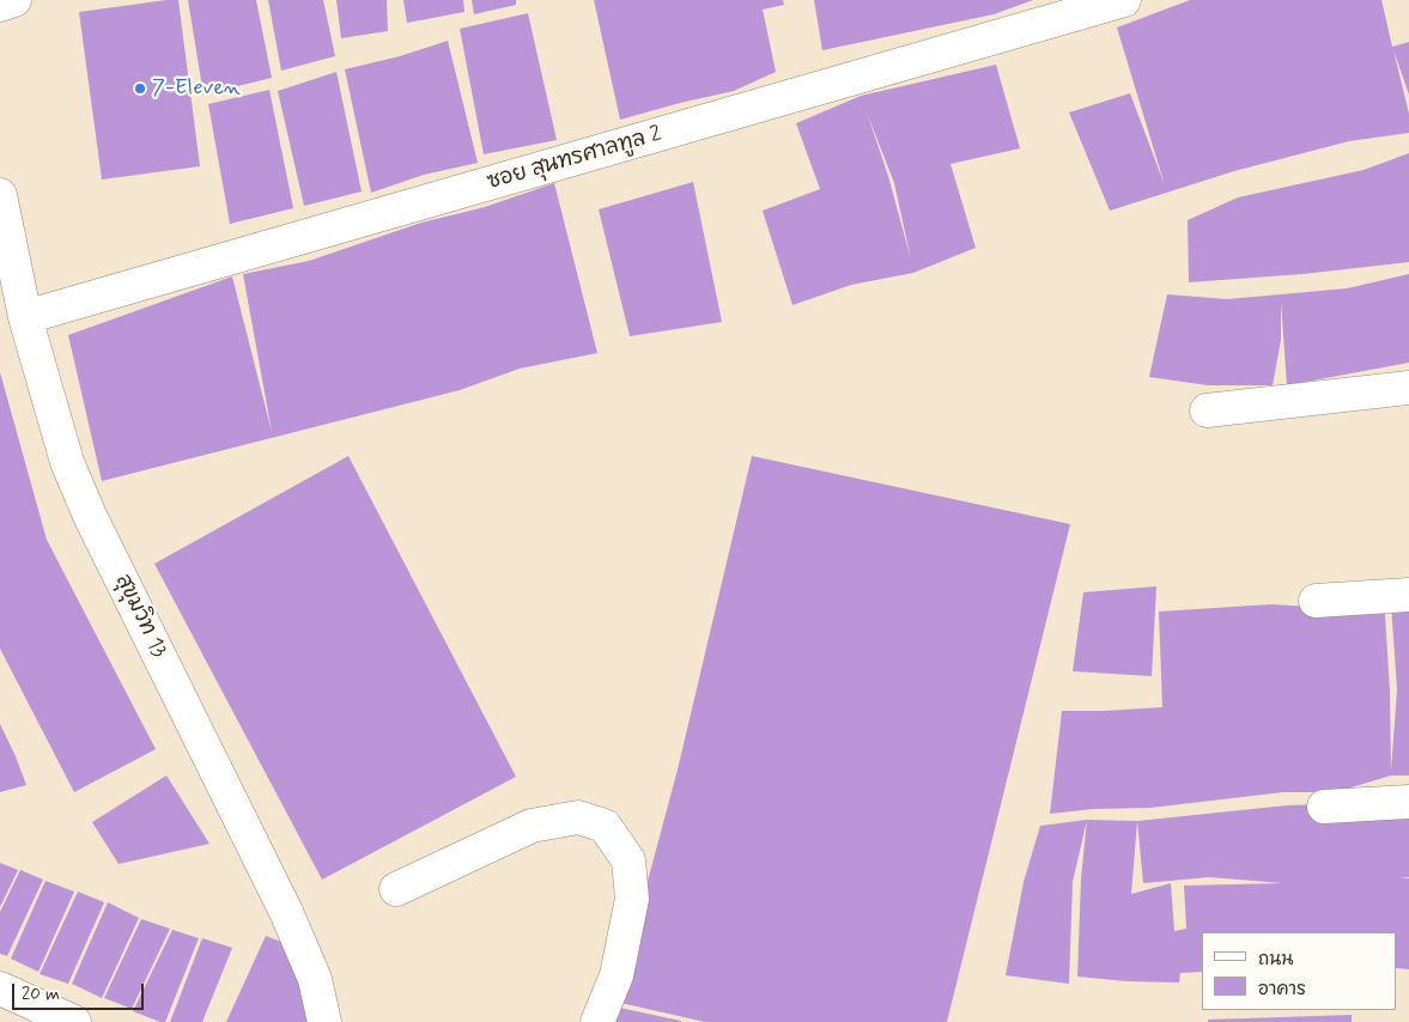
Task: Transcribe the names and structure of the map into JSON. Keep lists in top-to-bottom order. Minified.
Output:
{"streets":{"street":["ซอย สุนทรศาลทูล 2","สุขุมวิท 13"]},"crossings":[["ซอย สุนทรศาลทูล 2","สุขุมวิท 13"]],"places":["7-Eleven"],"legend":["ถนน","อาคาร"],"scale_bar":"20 m"}
